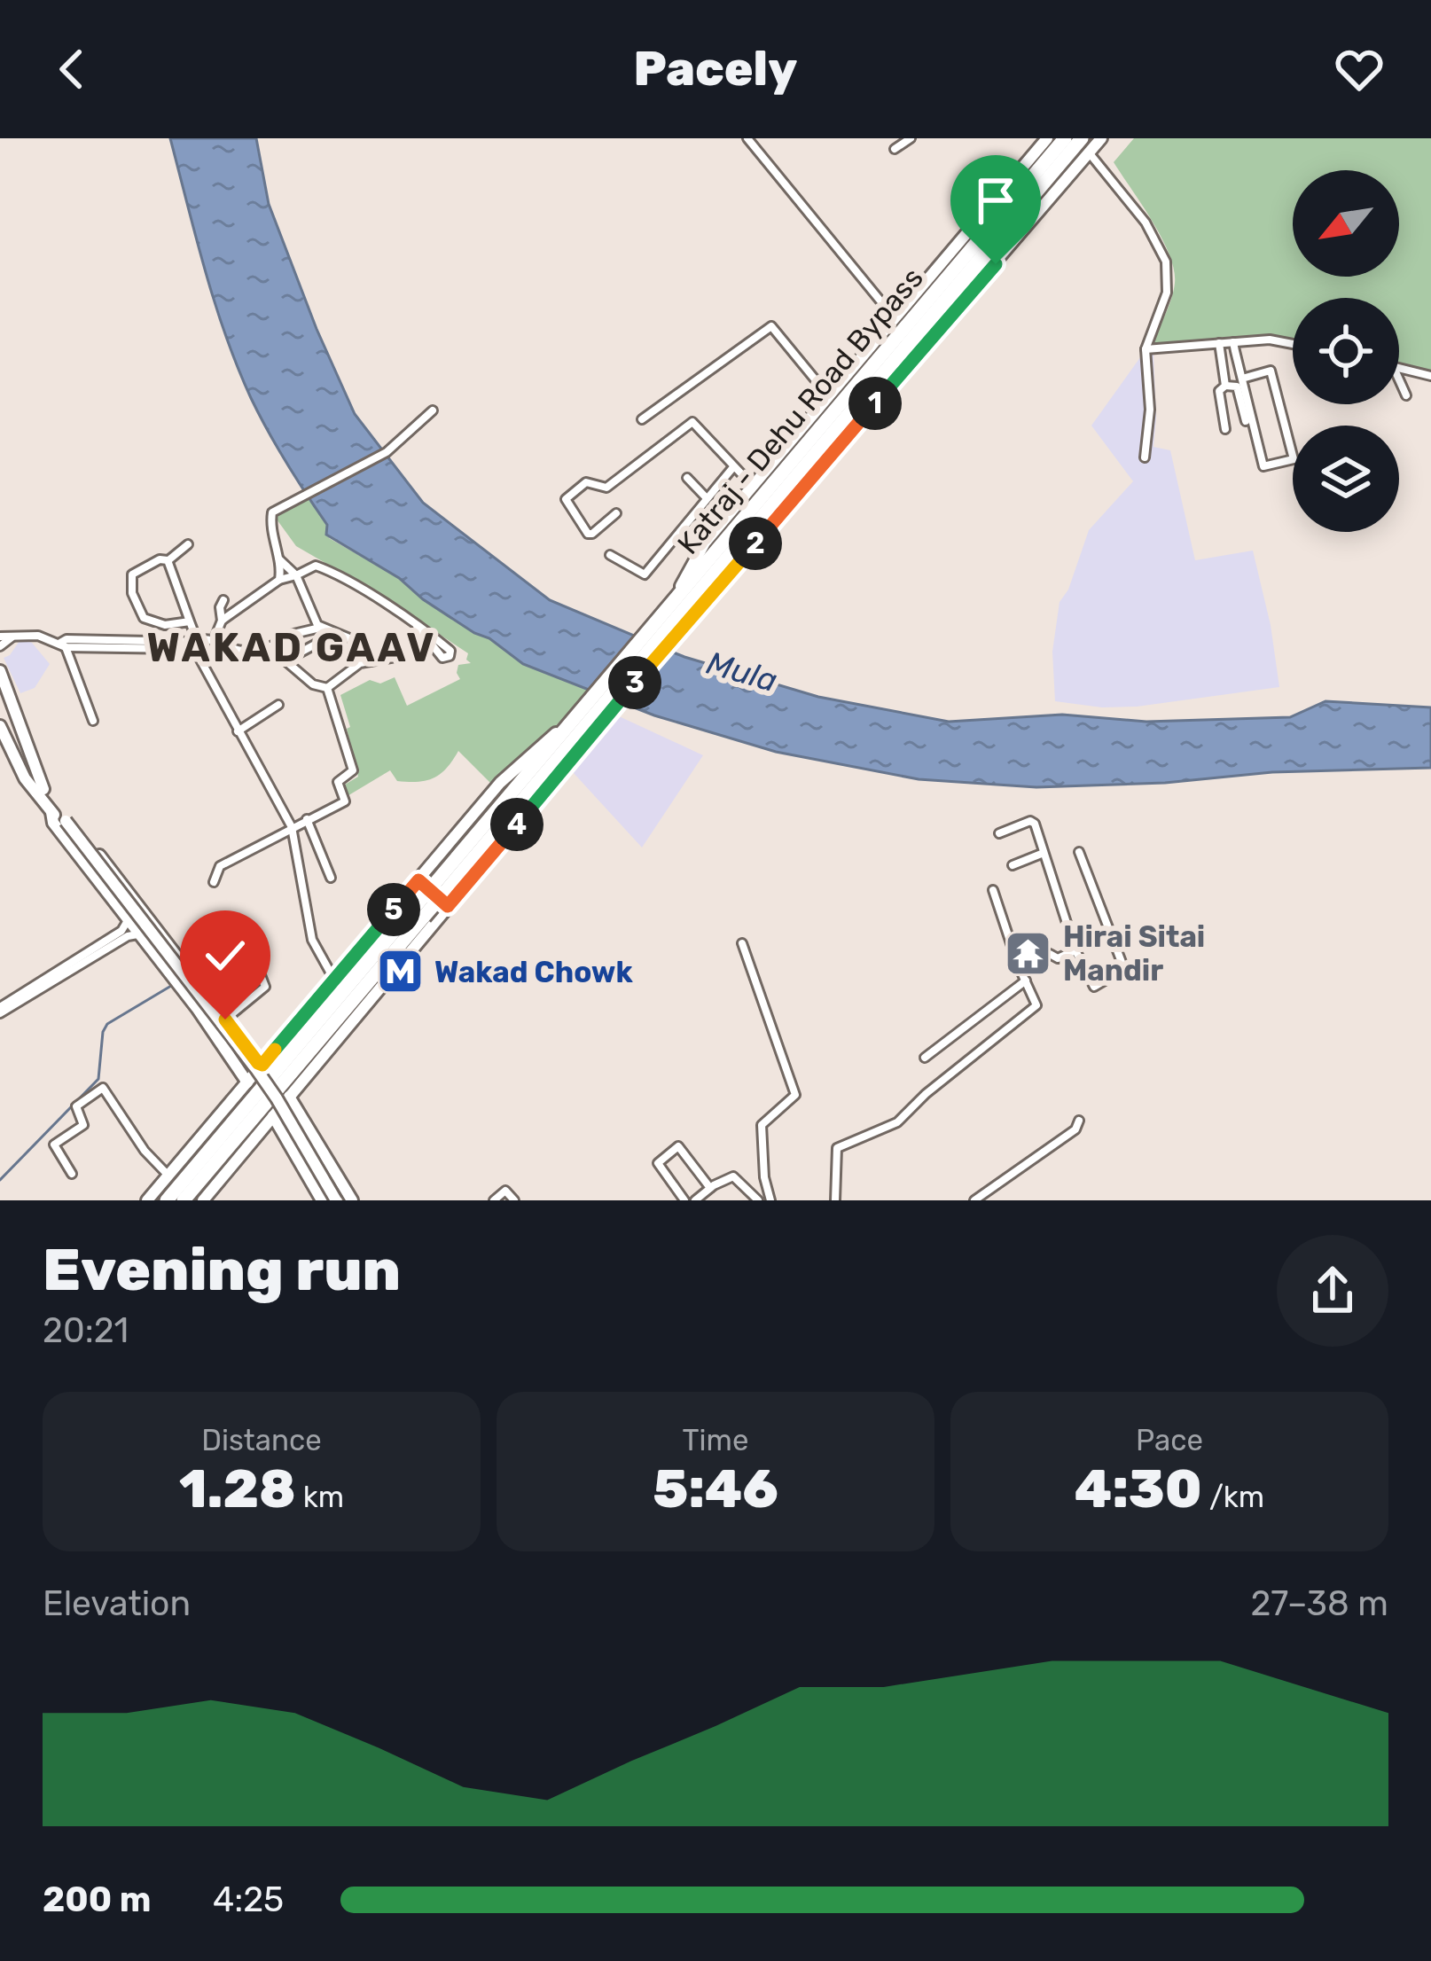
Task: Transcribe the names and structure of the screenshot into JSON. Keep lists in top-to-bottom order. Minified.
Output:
{"streets":{"highway":["Katraj - Dehu Road Bypass"]},"districts":["WAKAD GAAV"],"water":["Mula"],"places":{"temple":["Hirai Sitai Mandir"],"metro station":["Wakad Chowk"]},"north":"bottom left","page":{"header":"Pacely","pins":["1","2","3","4","5"],"heading":["Evening run","20:21"],"stats":[["Distance","1.28 km"],["Time","5:46"],["Pace","4:30 /km"]],"chart":["Elevation","27–38 m"],"list":[{"name":"200 m","note":"4:25"}]}}
